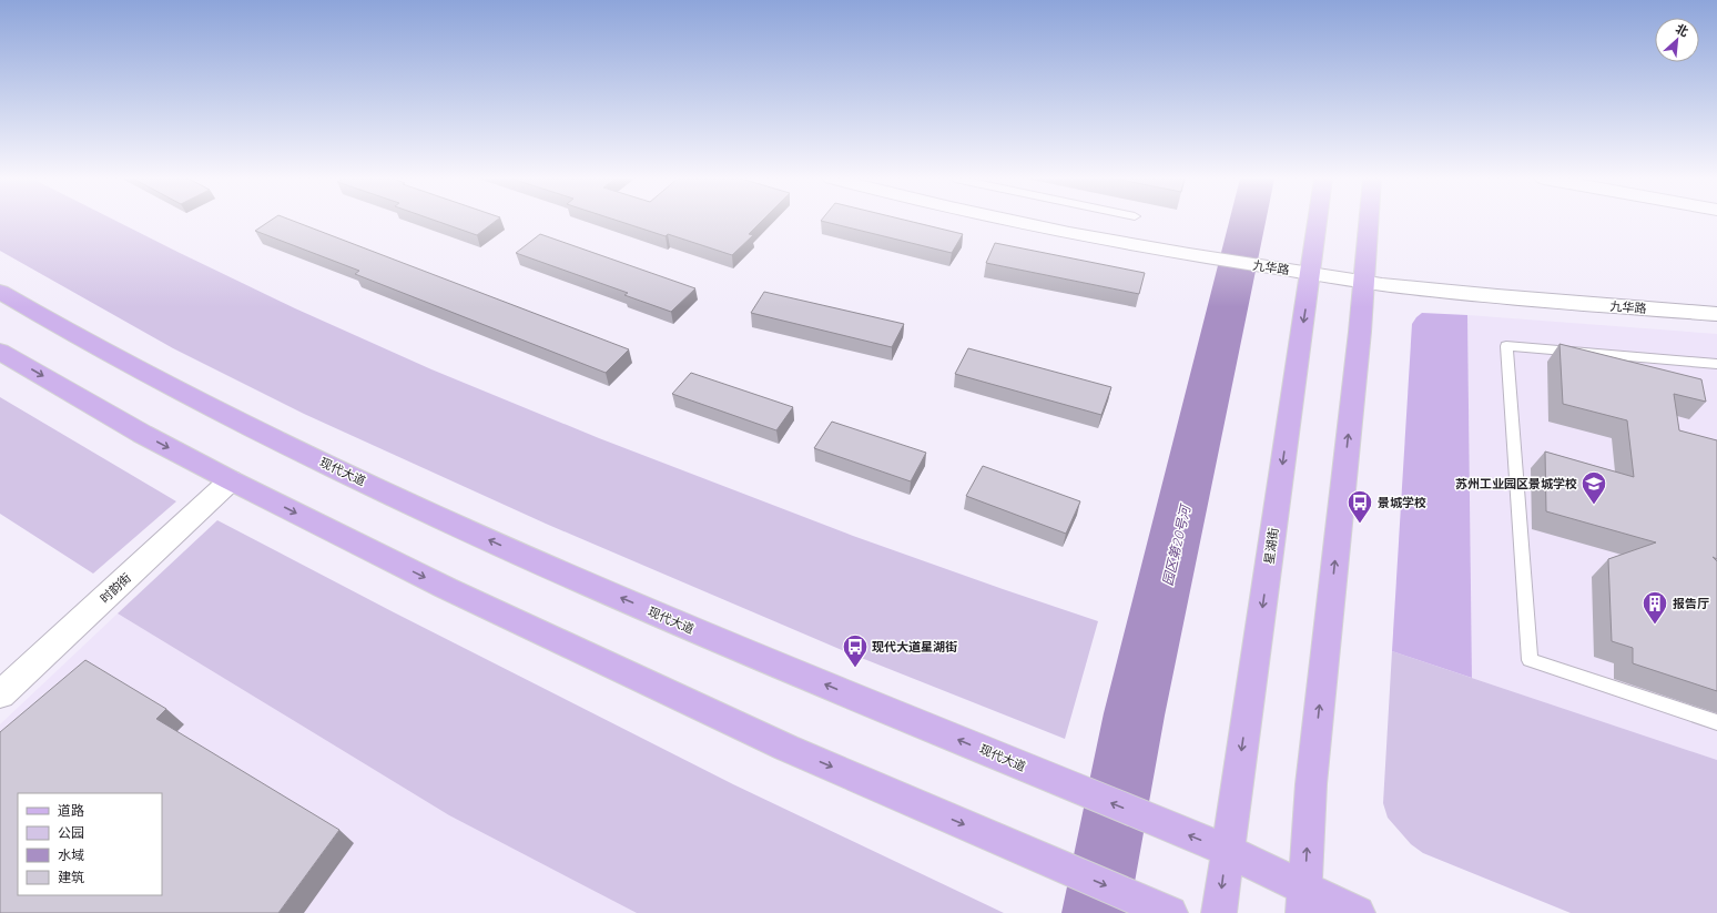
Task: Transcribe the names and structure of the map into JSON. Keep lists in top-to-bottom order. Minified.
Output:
{"streets":{"main road":["现代大道","星湖街"],"street":["九华路","时韵街"]},"crossings":[["九华路","星湖街"],["现代大道","星湖街"]],"water":["园区第20号河"],"places":{"school or university":["苏州工业园区景城学校"],"bus stop":["景城学校","现代大道星湖街"],"building":["报告厅"]},"legend":["道路","公园","水域","建筑"],"north":"top right"}
